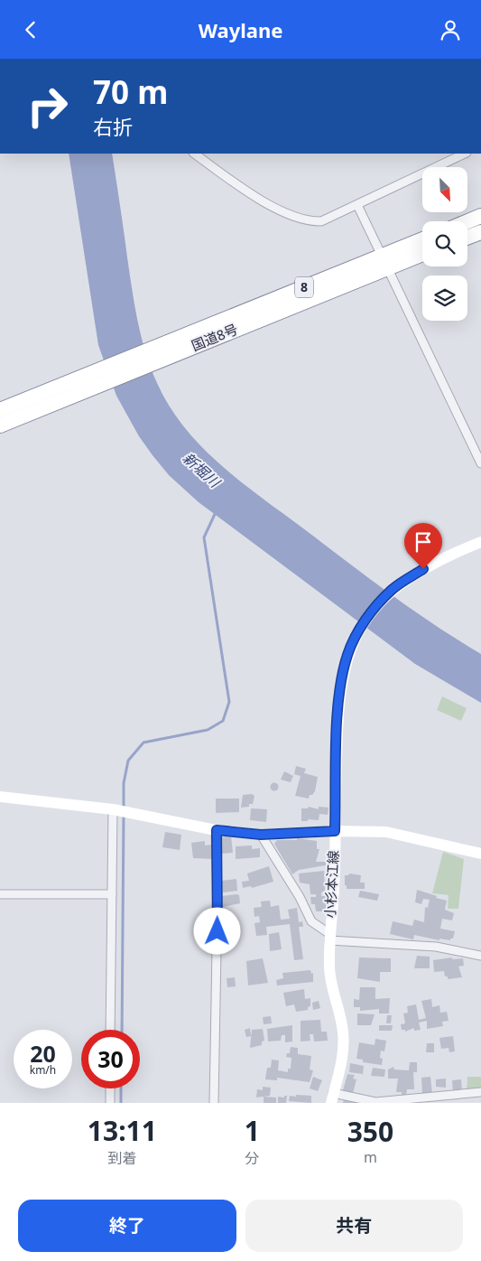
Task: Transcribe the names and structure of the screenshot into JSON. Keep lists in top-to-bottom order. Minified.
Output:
{"streets":{"highway":["8","国道8号"],"main road":["小杉本江線"]},"water":["新堀川"],"north":"bottom right","page":{"header":"Waylane","turn":["70 m","右折"],"speed":"20 km/h","limit":"30","eta":["13:11","到着","1","分","350","m"],"buttons":["終了","共有"]}}
